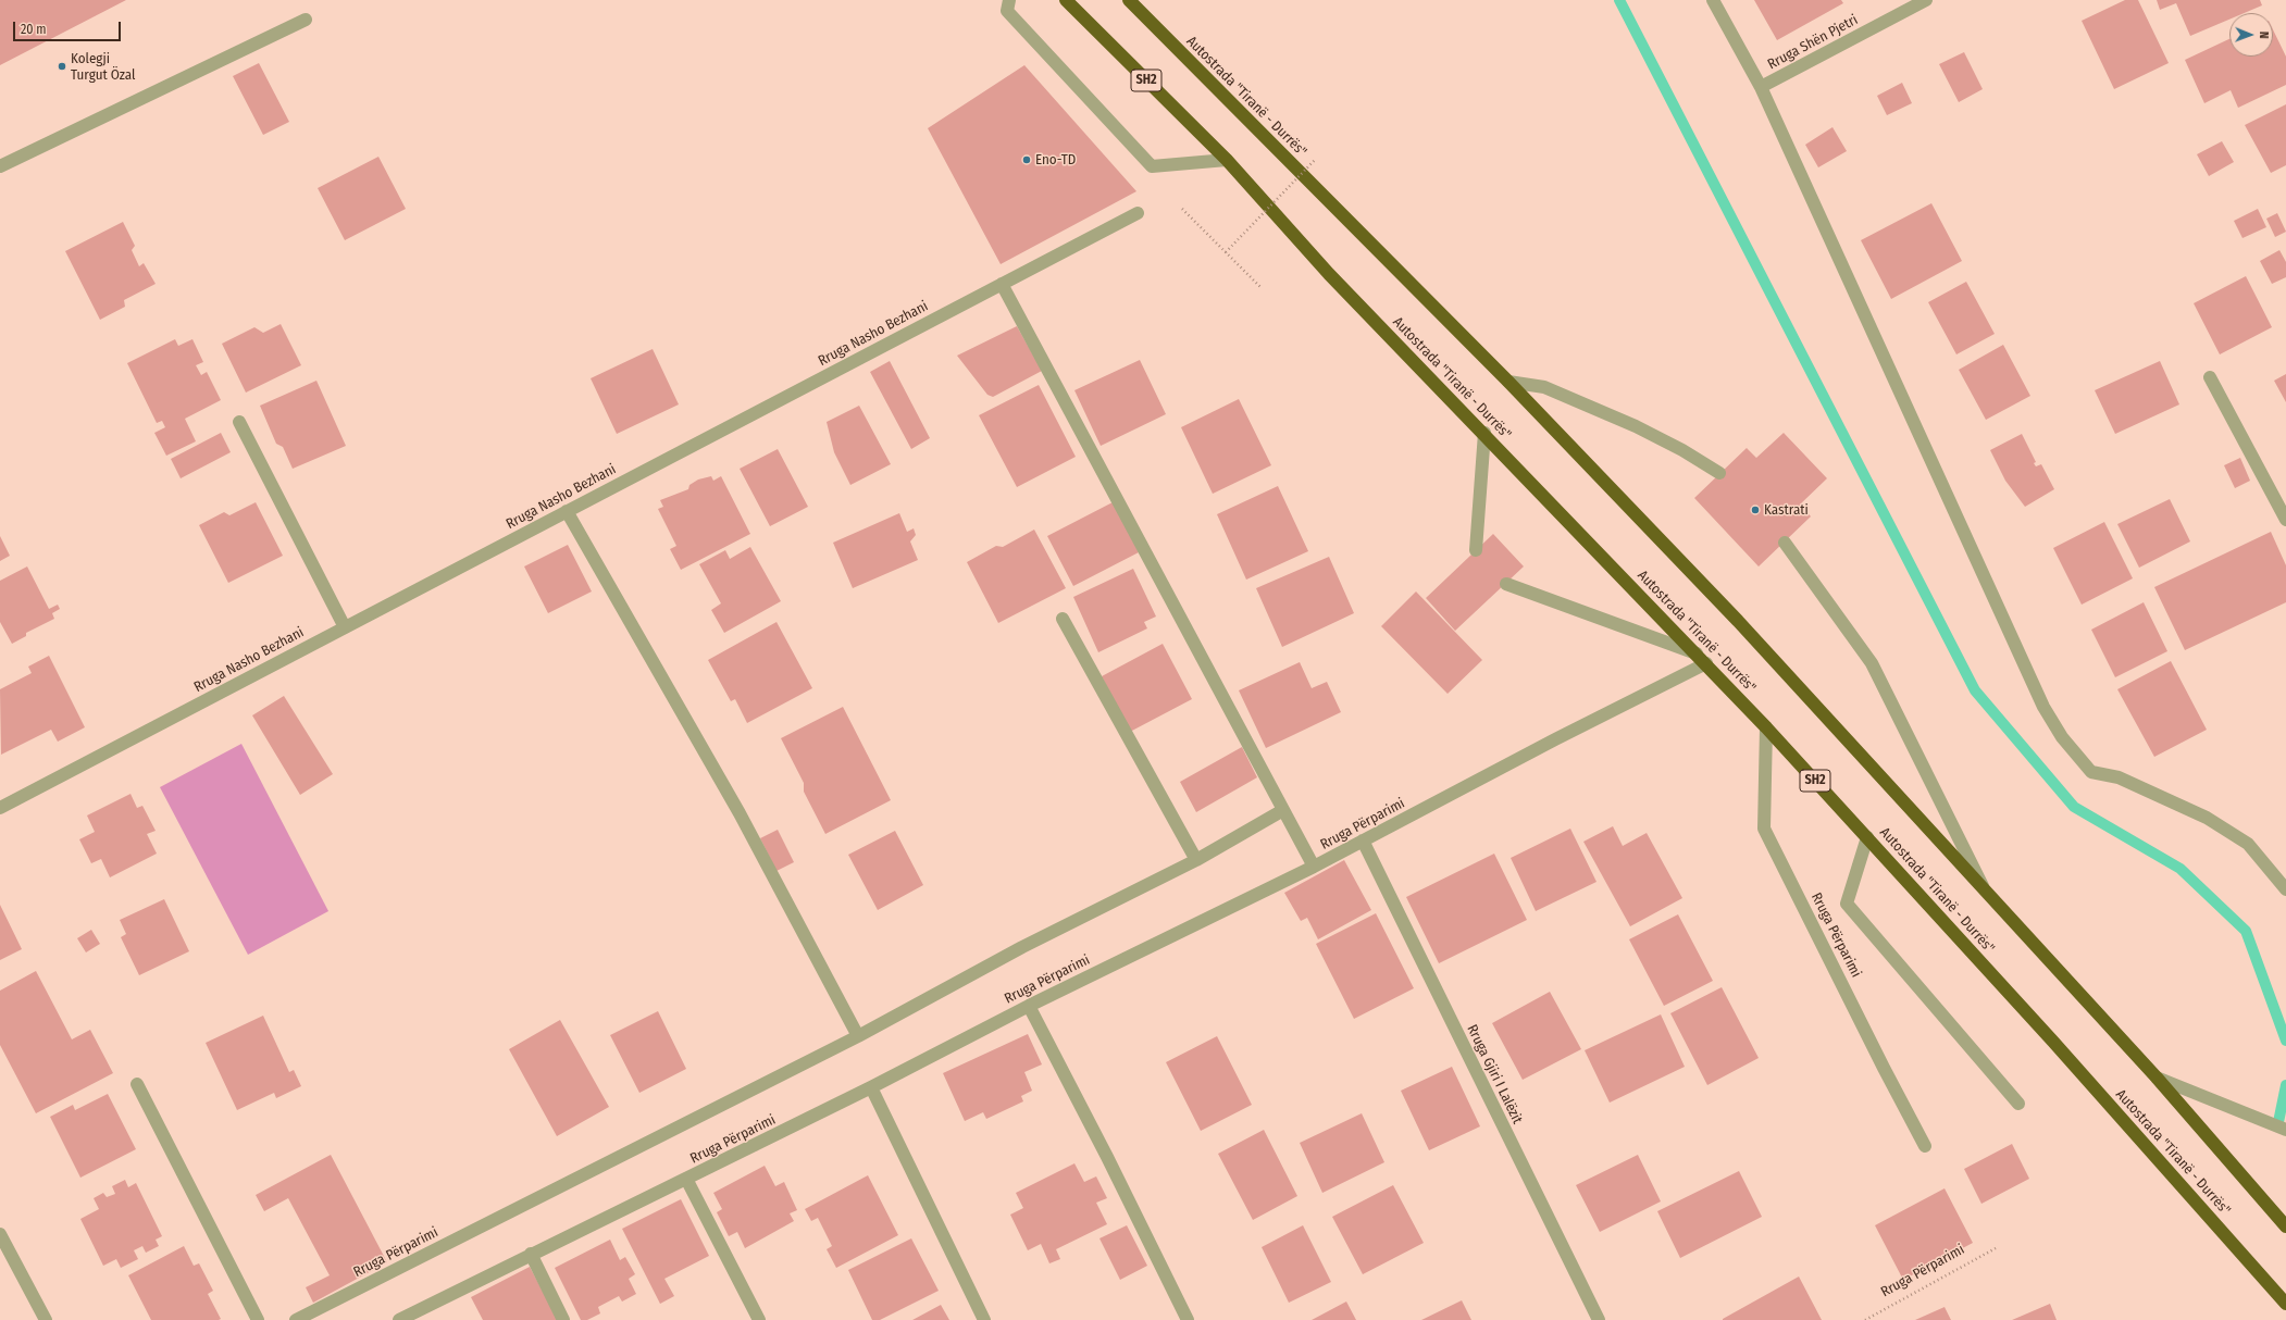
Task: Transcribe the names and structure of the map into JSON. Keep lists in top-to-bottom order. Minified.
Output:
{"streets":{"highway":["SH2","Autostrada \"Tiranë - Durrës\""],"street":["Rruga Shën Pjetri","Rruga Nasho Bezhani","Rruga Përparimi","Rruga Gjiri I Lalëzit"]},"crossings":[["Autostrada \"Tiranë - Durrës\"","Rruga Përparimi"],["Rruga Përparimi","Rruga Gjiri I Lalëzit"]],"places":["Kolegji Turgut Özal","Eno-TD","Kastrati"],"scale_bar":"20 m","north":"right"}
